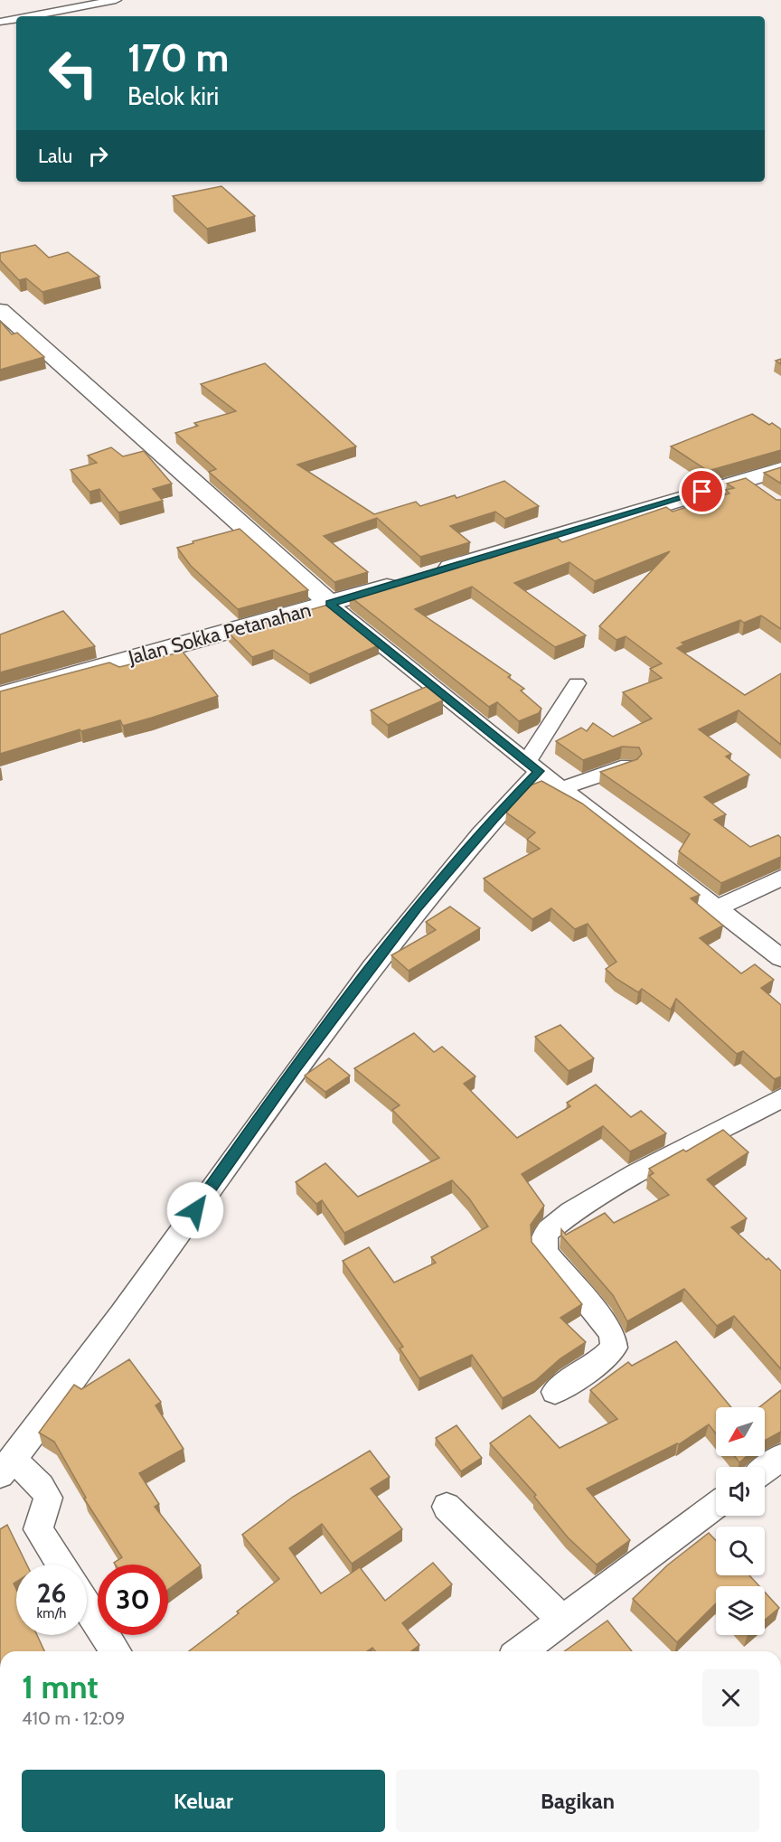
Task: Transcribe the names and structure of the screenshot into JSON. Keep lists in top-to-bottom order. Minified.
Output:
{"streets":{"street":["Jalan Sokka Petanahan"]},"north":"bottom left","page":{"turn":["170 m","Belok kiri"],"then":"Lalu","speed":"26 km/h","limit":"30","heading":["1 mnt","410 m · 12:09"],"buttons":["Keluar","Bagikan"]}}
